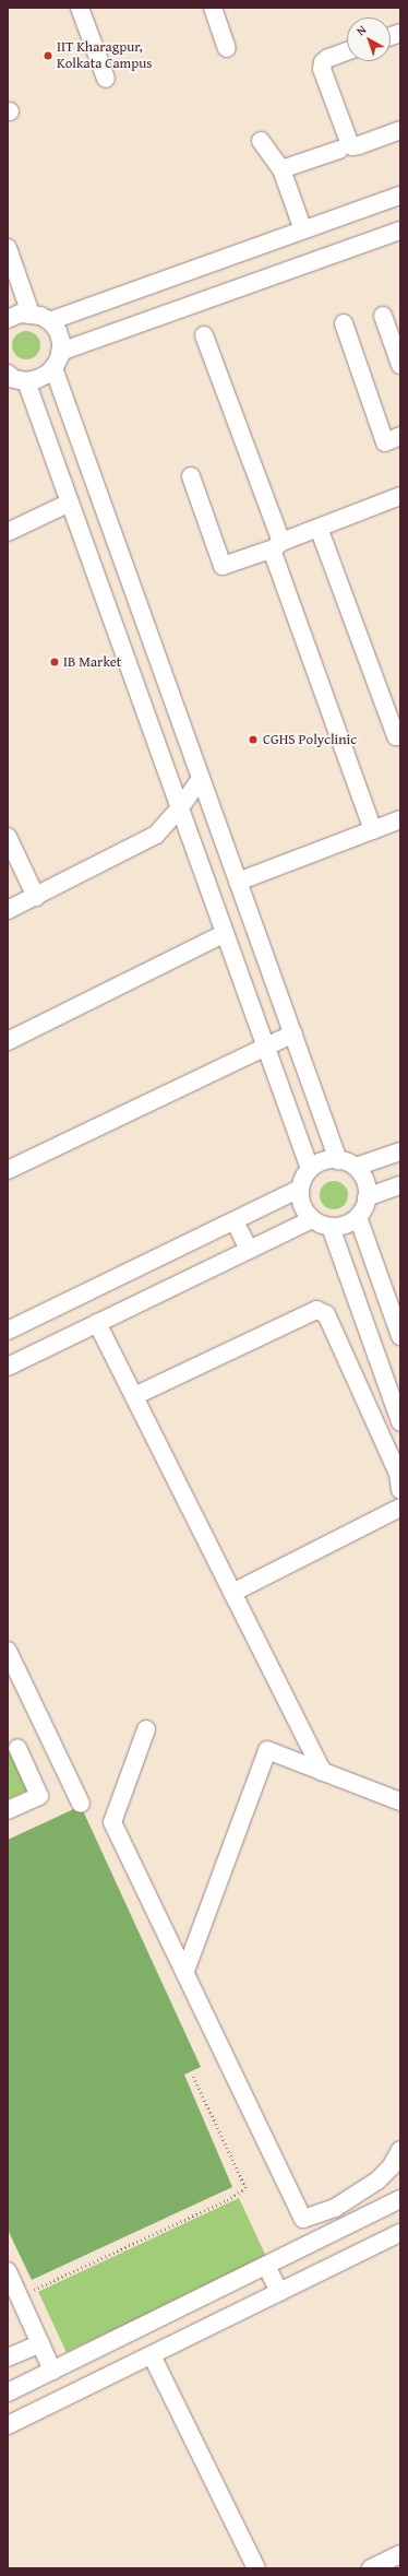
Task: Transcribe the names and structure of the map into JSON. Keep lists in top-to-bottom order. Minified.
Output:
{"places":["IIT Kharagpur, Kolkata Campus","IB Market","CGHS Polyclinic"],"north":"top left"}
